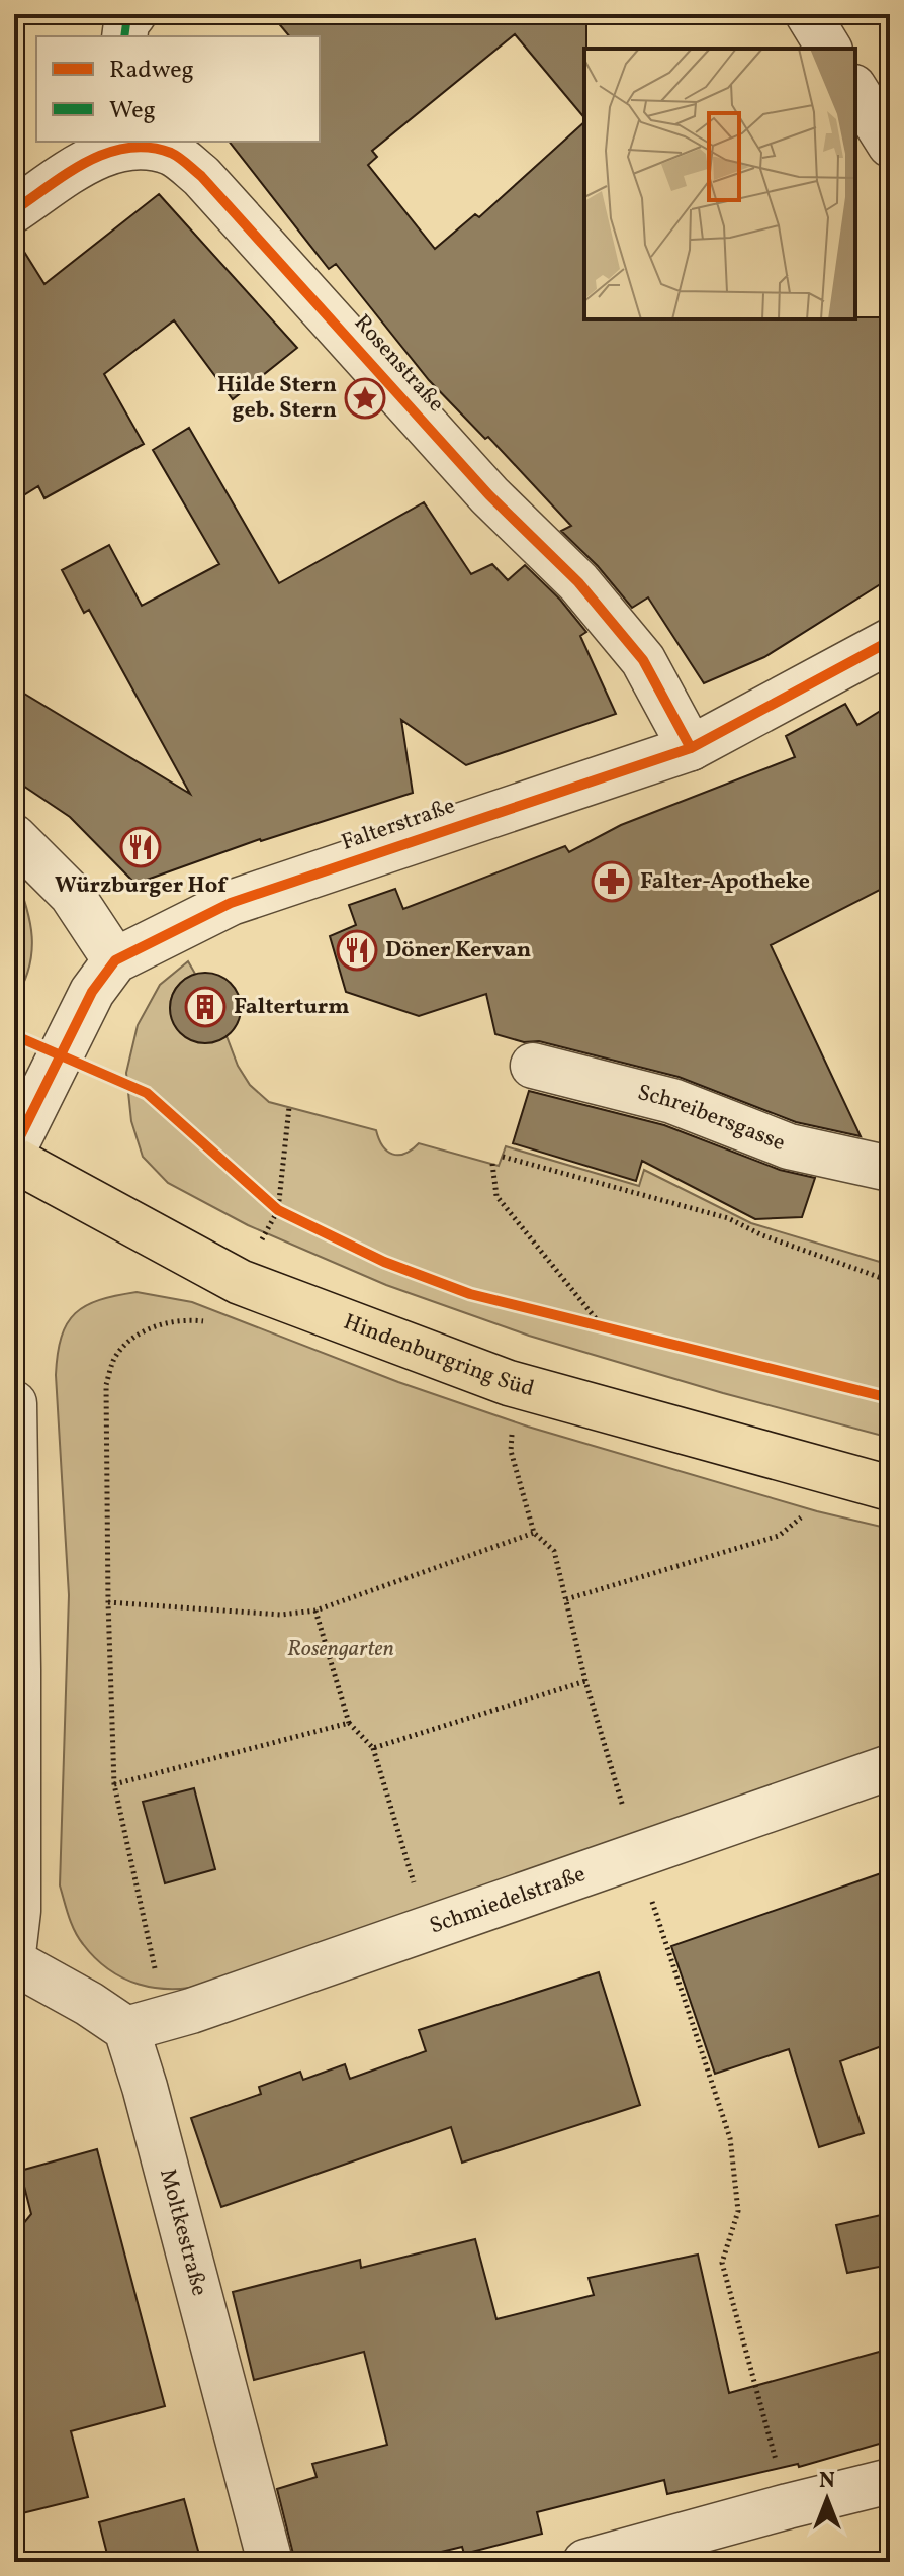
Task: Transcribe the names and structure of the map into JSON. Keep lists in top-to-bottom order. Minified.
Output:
{"streets":{"main road":["Hindenburgring Süd"],"street":["Rosenstraße","Falterstraße","Schreibersgasse","Schmiedelstraße","Moltkestraße"]},"crossings":[["Rosenstraße","Falterstraße"],["Schmiedelstraße","Moltkestraße"]],"parks":["Rosengarten"],"places":{"place":["Hilde Stern geb. Stern"],"restaurant":["Würzburger Hof","Döner Kervan"],"pharmacy":["Falter-Apotheke"],"building":["Falterturm"]},"legend":["Radweg","Weg"],"north":"top"}
